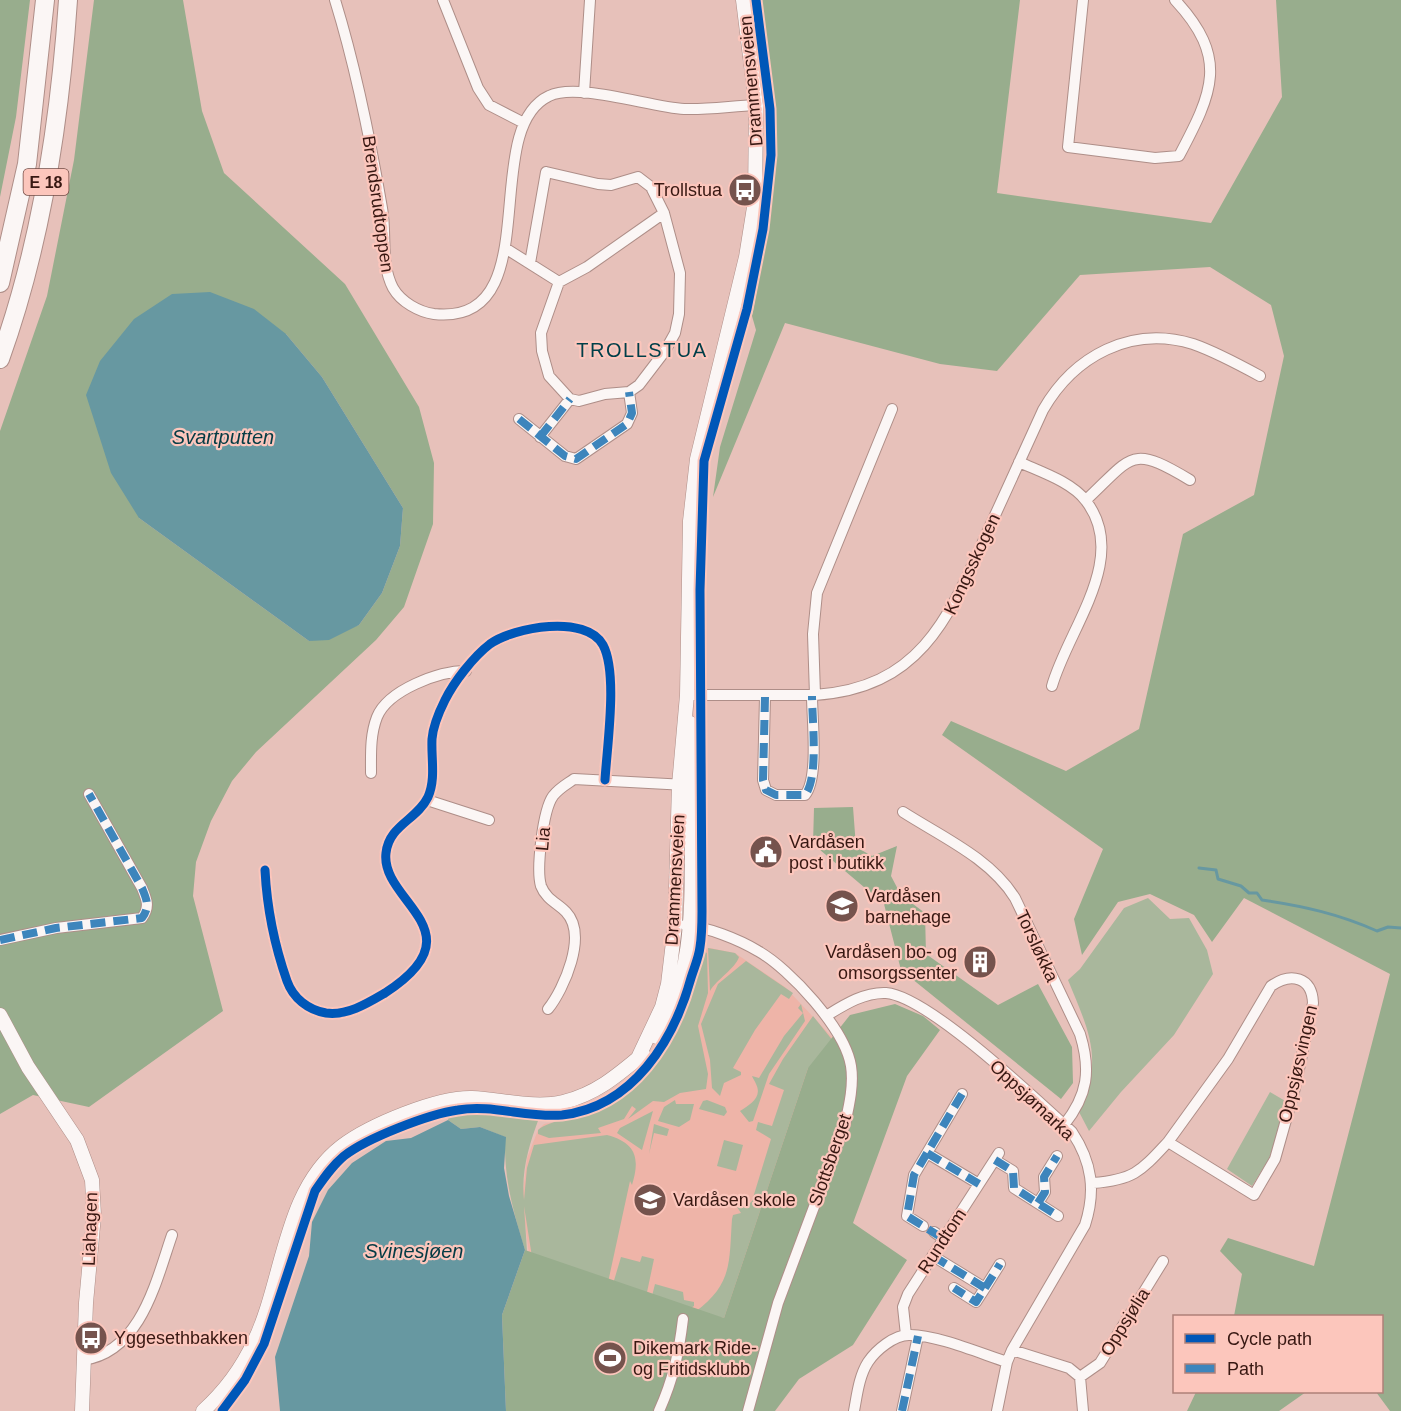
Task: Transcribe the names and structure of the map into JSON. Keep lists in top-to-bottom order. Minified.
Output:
{"streets":{"highway":["E 18"],"main road":["Drammensveien","Liahagen"],"street":["Brendsrudtoppen","Kongsskogen","Lia","Torsløkka","Oppsjøsvingen","Oppsjømarka","Slottsberget","Rundtom","Oppsjølia"]},"crossings":[["Drammensveien","Brendsrudtoppen"],["Drammensveien","Kongsskogen"],["Drammensveien","Lia"],["Drammensveien","Slottsberget"],["Torsløkka","Oppsjømarka"],["Oppsjøsvingen","Oppsjømarka"],["Oppsjømarka","Slottsberget"]],"districts":["TROLLSTUA"],"water":["Svartputten","Svinesjøen"],"places":{"bus stop":["Trollstua","Yggesethbakken"],"public building":["Vardåsen post i butikk"],"school or university":["Vardåsen barnehage","Vardåsen skole"],"building":["Vardåsen bo- og omsorgssenter"],"sports":["Dikemark Ride- og Fritidsklubb"]},"legend":["Cycle path","Path"]}
